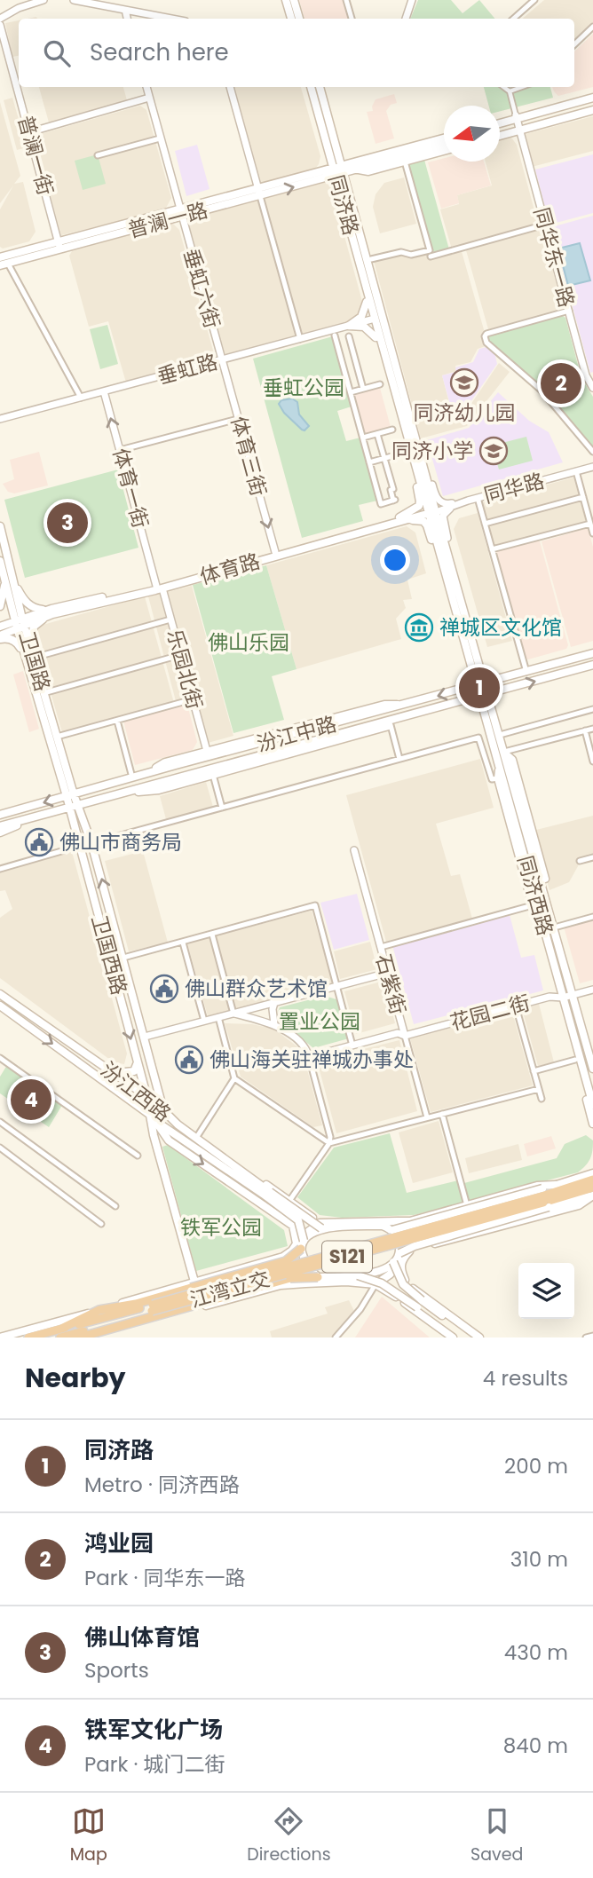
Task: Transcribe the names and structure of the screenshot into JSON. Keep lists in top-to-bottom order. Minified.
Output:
{"streets":{"highway":["S121"],"main road":["同济路","普澜一路","体育路","卫国路","汾江中路","同济西路","卫国西路","汾江西路"],"street":["普澜一街","同华东一路","垂虹六街","垂虹路","体育三街","体育一街","同华路","乐园北街","石紫街","花园二街"]},"crossings":[["普澜一街","普澜一路"],["同济路","普澜一路"],["同济路","垂虹路"],["同济路","体育路"],["同济路","汾江中路"],["同济路","同济西路"],["普澜一路","垂虹六街"],["垂虹六街","垂虹路"],["垂虹六街","体育三街"],["垂虹路","体育三街"],["垂虹路","体育一街"],["体育三街","体育路"],["体育一街","体育路"],["体育一街","乐园北街"],["同华路","体育路"],["体育路","卫国路"],["体育路","乐园北街"],["卫国路","汾江中路"],["卫国路","卫国西路"],["汾江中路","同济西路"],["汾江中路","卫国西路"],["同济西路","花园二街"],["卫国西路","汾江西路"],["石紫街","花园二街"]],"one_way":["体育三街"],"parks":["垂虹公园","佛山乐园","置业公园","铁军公园"],"places":{"school or university":["同济幼儿园","同济小学"],"museum":["禅城区文化馆"],"public building":["佛山市商务局","佛山群众艺术馆","佛山海关驻禅城办事处"]},"north":"left","page":{"search":"Search here","pins":["2","3","1","4"],"heading":["Nearby","4 results"],"list":[{"mark":"1","name":"同济路","note":"Metro · 同济西路","value":"200 m"},{"mark":"2","name":"鸿业园","note":"Park · 同华东一路","value":"310 m"},{"mark":"3","name":"佛山体育馆","note":"Sports","value":"430 m"},{"mark":"4","name":"铁军文化广场","note":"Park · 城门二街","value":"840 m"}],"nav":["Map","Directions","Saved"]}}
